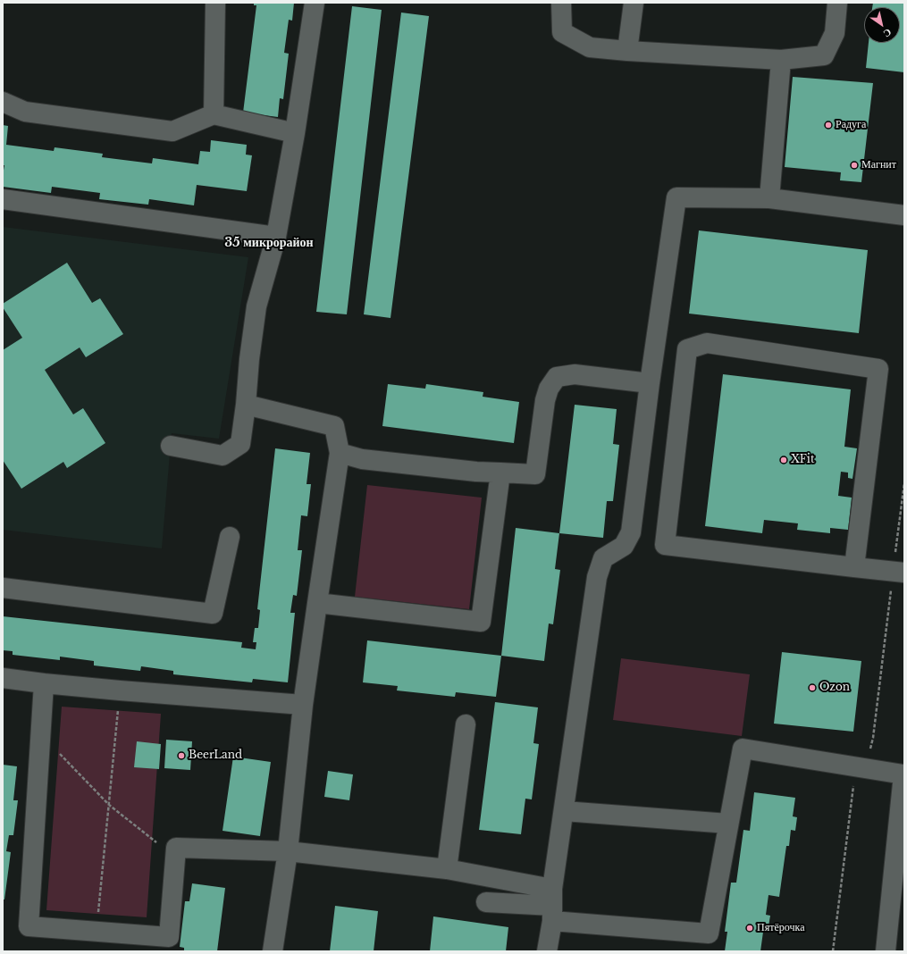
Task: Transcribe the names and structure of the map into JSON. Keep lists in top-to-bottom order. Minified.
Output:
{"districts":["35 микрорайон"],"places":["Радуга","Магнит","XFit","Ozon","BeerLand","Пятёрочка"],"north":"bottom right"}
